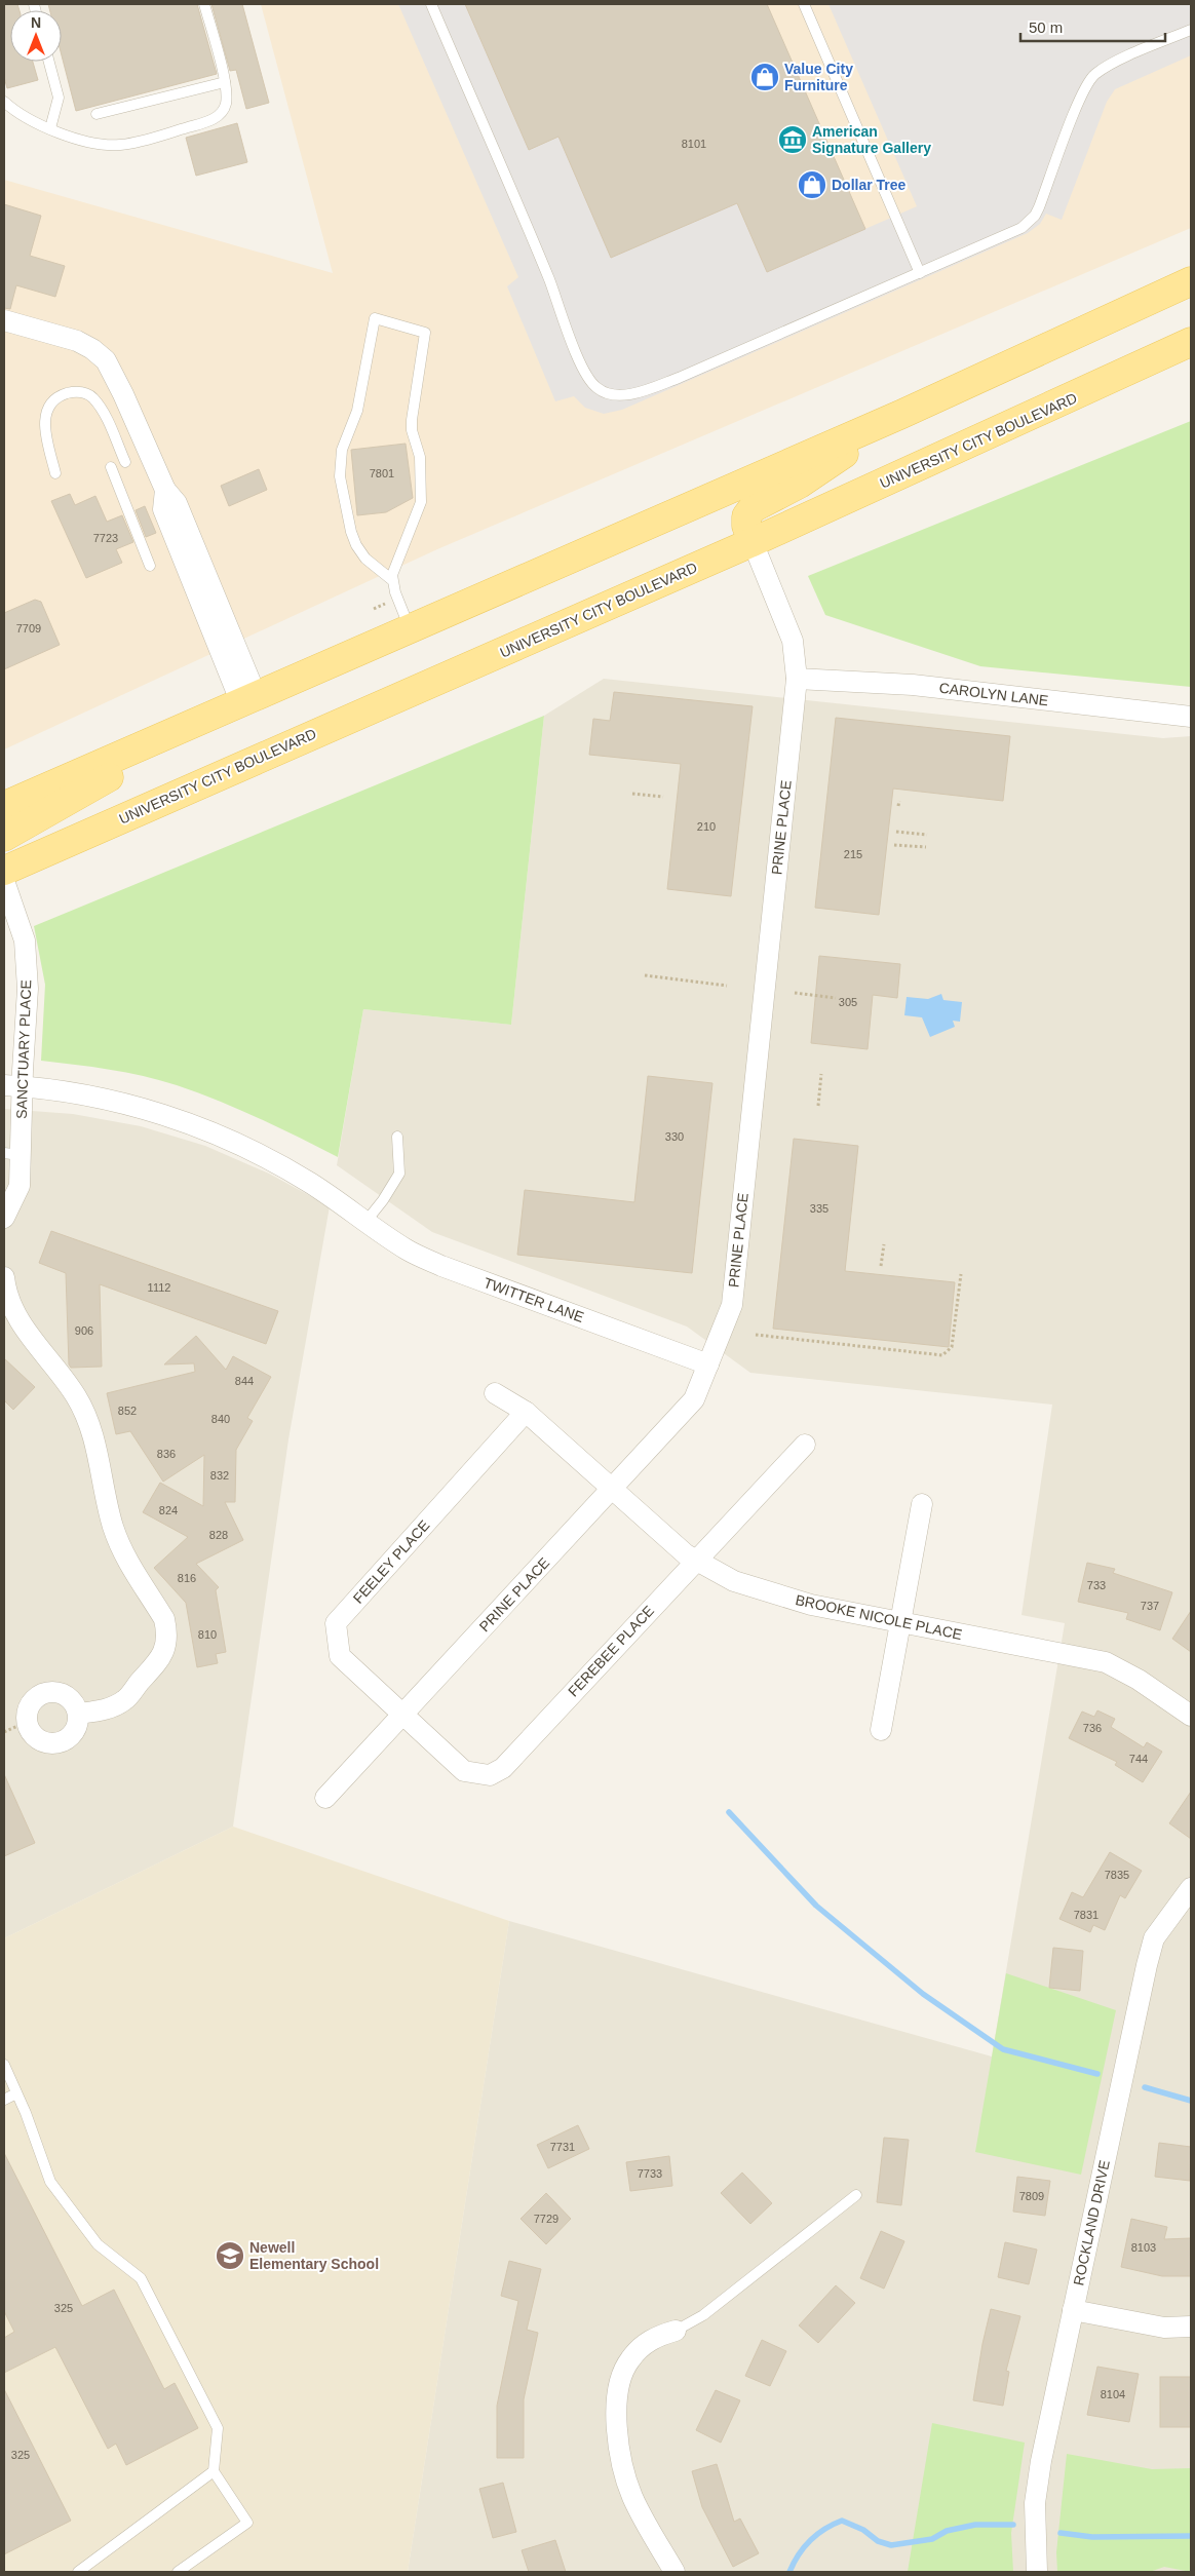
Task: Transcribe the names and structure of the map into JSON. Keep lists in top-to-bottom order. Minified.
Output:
{"streets":{"main road":["UNIVERSITY CITY BOULEVARD"],"street":["CAROLYN LANE","PRINE PLACE","SANCTUARY PLACE","TWITTER LANE","FEELEY PLACE","BROOKE NICOLE PLACE","FEREBEE PLACE","ROCKLAND DRIVE"]},"crossings":[["UNIVERSITY CITY BOULEVARD","PRINE PLACE"],["CAROLYN LANE","PRINE PLACE"],["PRINE PLACE","TWITTER LANE"],["PRINE PLACE","FEELEY PLACE"],["PRINE PLACE","BROOKE NICOLE PLACE"],["PRINE PLACE","FEREBEE PLACE"],["SANCTUARY PLACE","TWITTER LANE"],["FEELEY PLACE","BROOKE NICOLE PLACE"],["FEELEY PLACE","FEREBEE PLACE"],["BROOKE NICOLE PLACE","FEREBEE PLACE"]],"places":{"shop":["Value City Furniture","Dollar Tree"],"museum":["American Signature Gallery"],"school or university":["Newell Elementary School"]},"house_numbers":["8101","7801","7723","7709","210","215","305","330","335","1112","906","844","852","840","836","832","824","828","816","733","737","810","736","744","7835","7831","7731","7733","7809","7729","8103","325","8104","325"],"scale_bar":"50 m","north":"top"}
